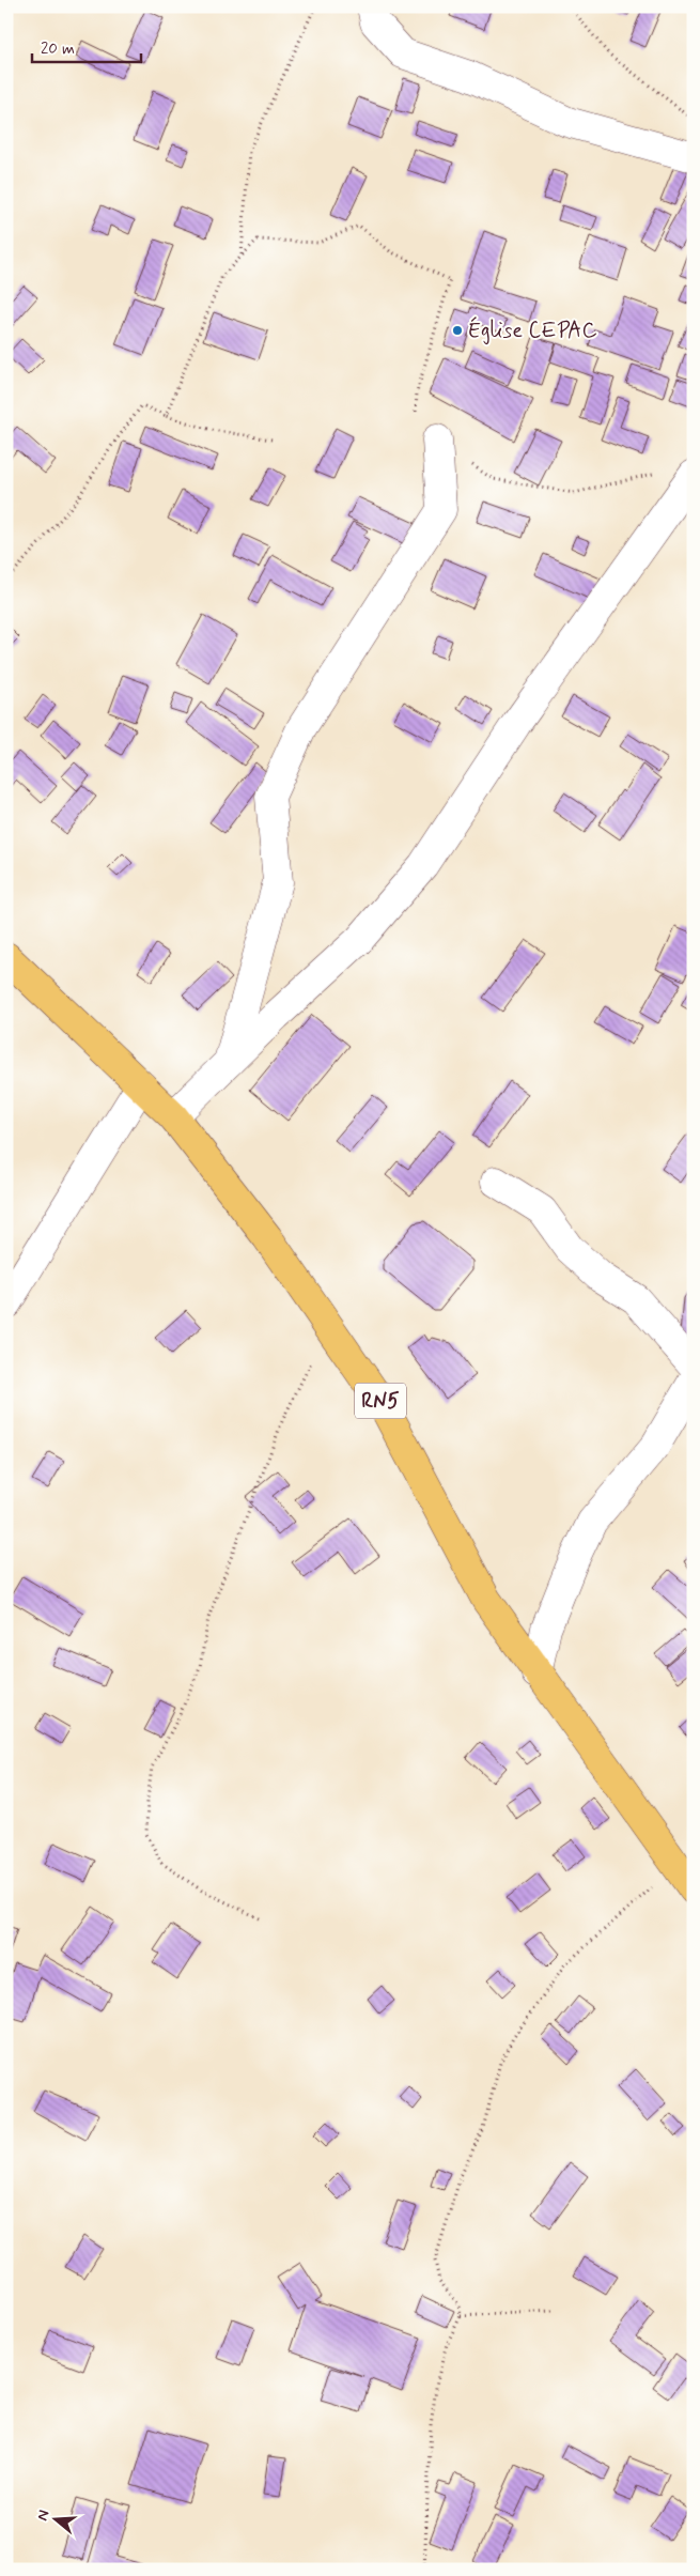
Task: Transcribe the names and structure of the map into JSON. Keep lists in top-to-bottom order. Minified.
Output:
{"streets":{"highway":["RN5"]},"places":["Église CEPAC"],"scale_bar":"20 m","north":"left"}
